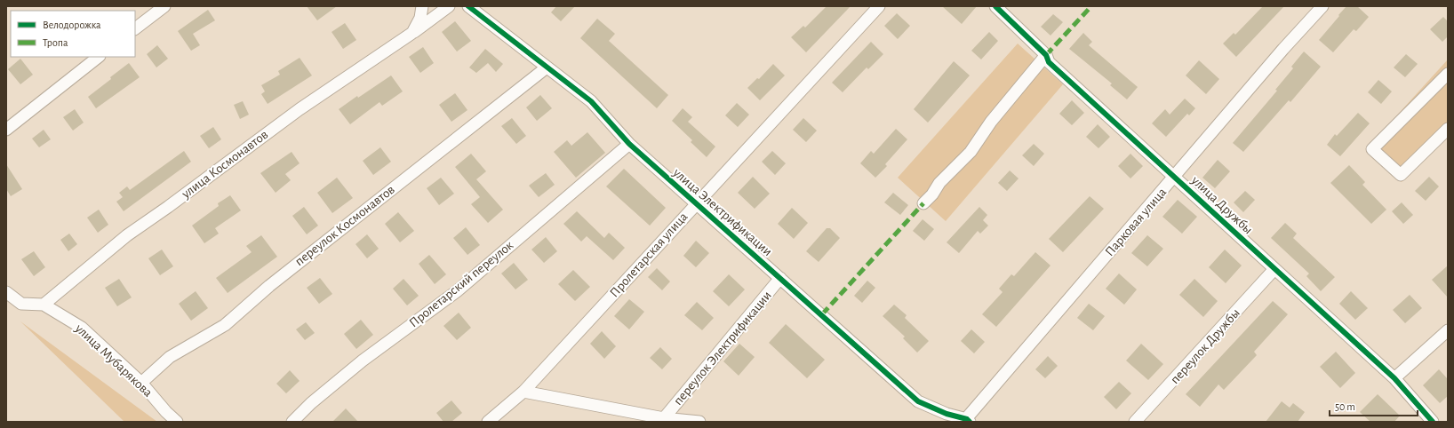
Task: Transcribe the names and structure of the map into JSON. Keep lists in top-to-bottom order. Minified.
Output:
{"streets":{"street":["улица Космонавтов","улица Дружбы","улица Электрификации","Парковая улица","переулок Космонавтов","Пролетарская улица","Пролетарский переулок","переулок Дружбы","переулок Электрификации","улица Мубарякова"]},"crossings":[["улица Космонавтов","улица Мубарякова"],["улица Дружбы","Парковая улица"],["улица Дружбы","переулок Дружбы"],["улица Электрификации","Парковая улица"],["улица Электрификации","переулок Космонавтов"],["улица Электрификации","Пролетарская улица"],["улица Электрификации","Пролетарский переулок"],["улица Электрификации","переулок Электрификации"],["переулок Космонавтов","улица Мубарякова"]],"legend":["Велодорожка","Тропа"],"scale_bar":"50 m"}
